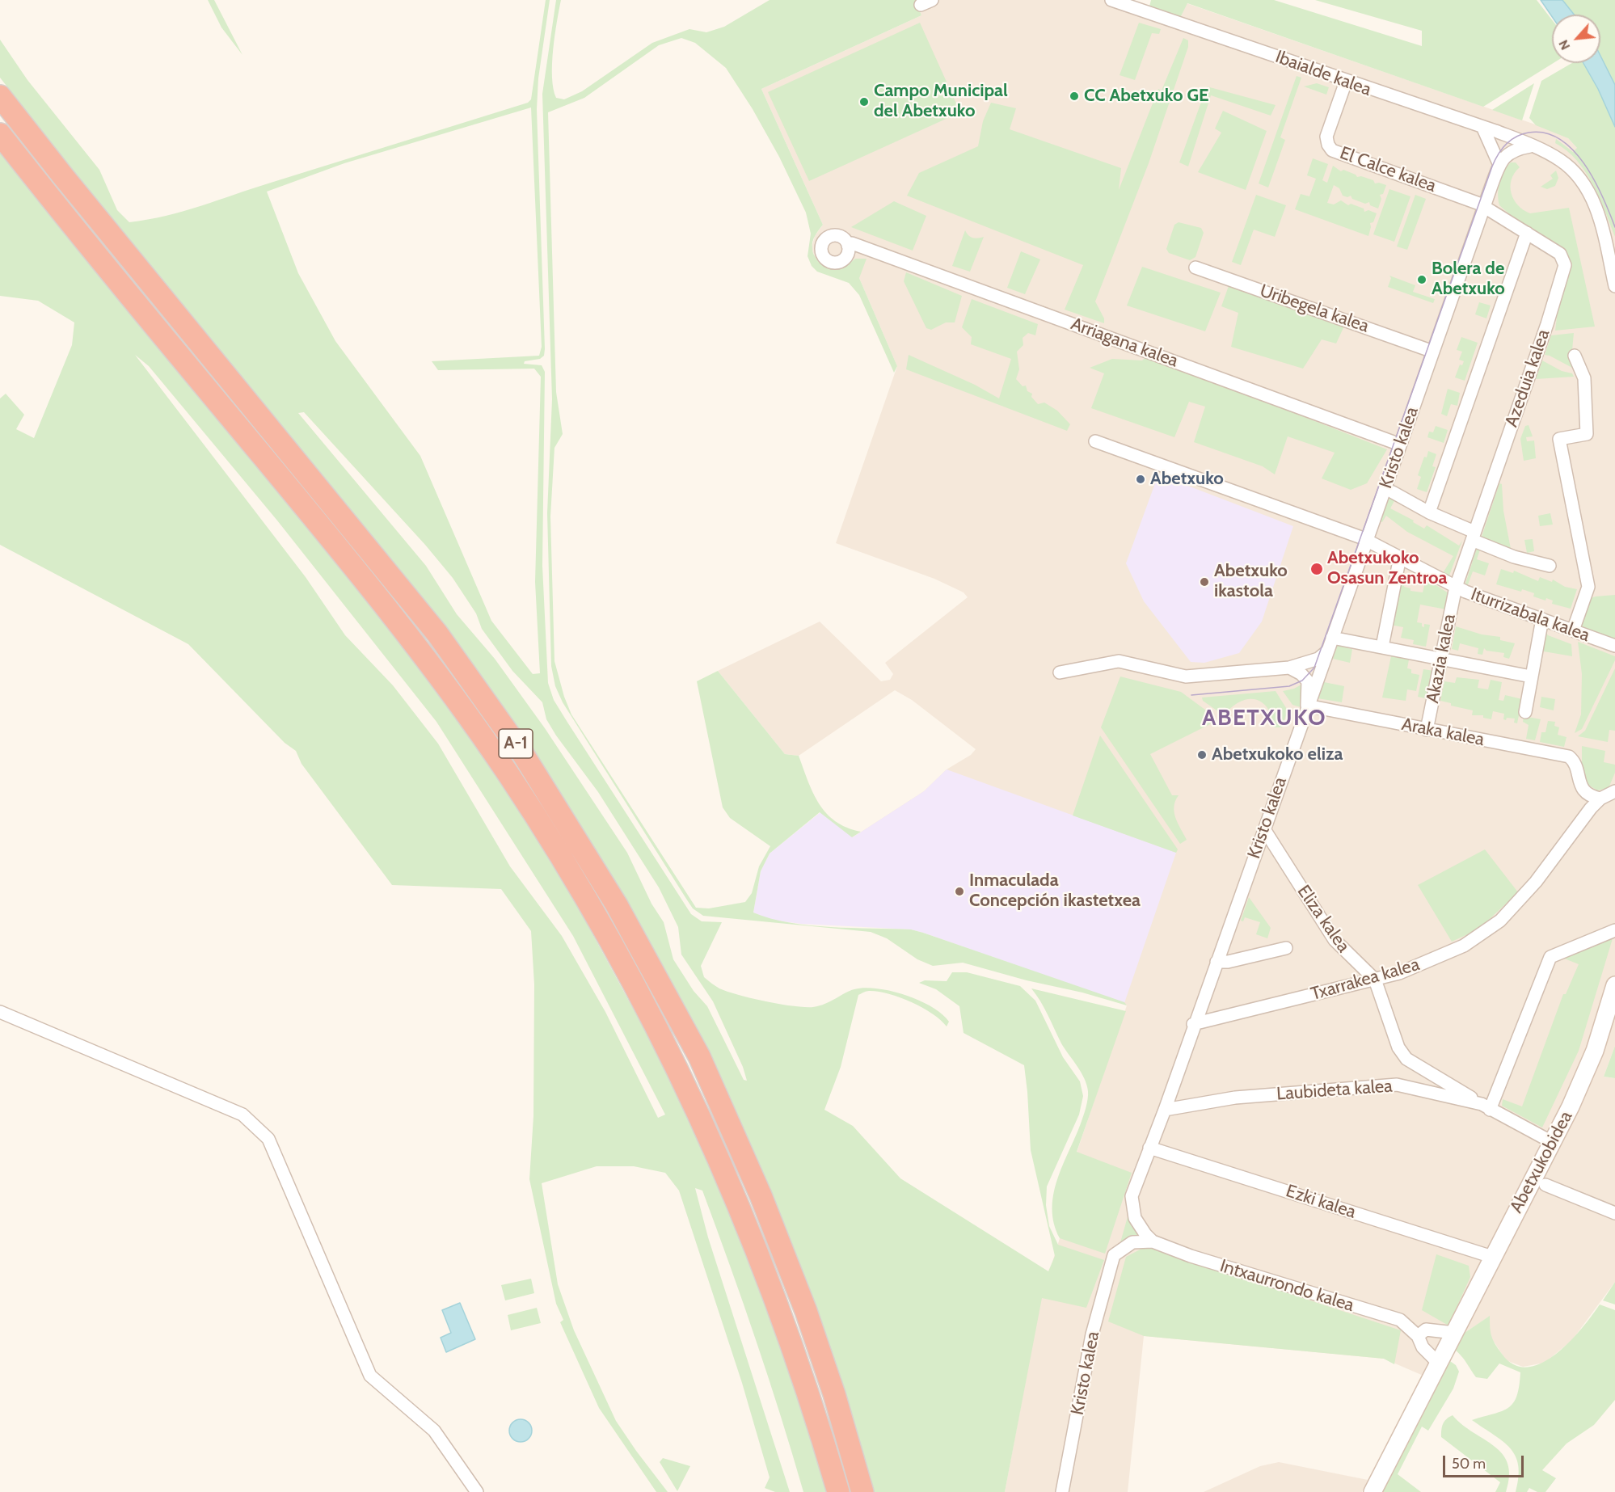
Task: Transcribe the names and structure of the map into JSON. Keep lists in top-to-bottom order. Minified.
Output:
{"streets":{"highway":["A-1"],"street":["Ibaialde kalea","El Calce kalea","Uribegela kalea","Arriagana kalea","Azeduia kalea","Kristo kalea","Iturrizabala kalea","Akazia kalea","Araka kalea","Eliza kalea","Txarrakea kalea","Laubideta kalea","Abetxukobidea","Ezki kalea","Intxaurrondo kalea"]},"crossings":[["Ibaialde kalea","El Calce kalea"],["Ibaialde kalea","Kristo kalea"],["El Calce kalea","Azeduia kalea"],["El Calce kalea","Kristo kalea"],["Uribegela kalea","Kristo kalea"],["Arriagana kalea","Kristo kalea"],["Azeduia kalea","Kristo kalea"],["Azeduia kalea","Iturrizabala kalea"],["Azeduia kalea","Akazia kalea"],["Kristo kalea","Iturrizabala kalea"],["Kristo kalea","Araka kalea"],["Kristo kalea","Eliza kalea"],["Kristo kalea","Txarrakea kalea"],["Kristo kalea","Laubideta kalea"],["Kristo kalea","Ezki kalea"],["Kristo kalea","Intxaurrondo kalea"],["Iturrizabala kalea","Akazia kalea"],["Akazia kalea","Araka kalea"],["Araka kalea","Txarrakea kalea"],["Eliza kalea","Txarrakea kalea"],["Eliza kalea","Laubideta kalea"],["Laubideta kalea","Abetxukobidea"],["Abetxukobidea","Ezki kalea"],["Abetxukobidea","Intxaurrondo kalea"]],"districts":["ABETXUKO"],"places":["CC Abetxuko GE","Campo Municipal del Abetxuko","Bolera de Abetxuko","Abetxuko","Abetxukoko Osasun Zentroa","Abetxuko ikastola","Abetxukoko eliza","Inmaculada Concepción ikastetxea"],"scale_bar":"50 m","north":"bottom left"}
